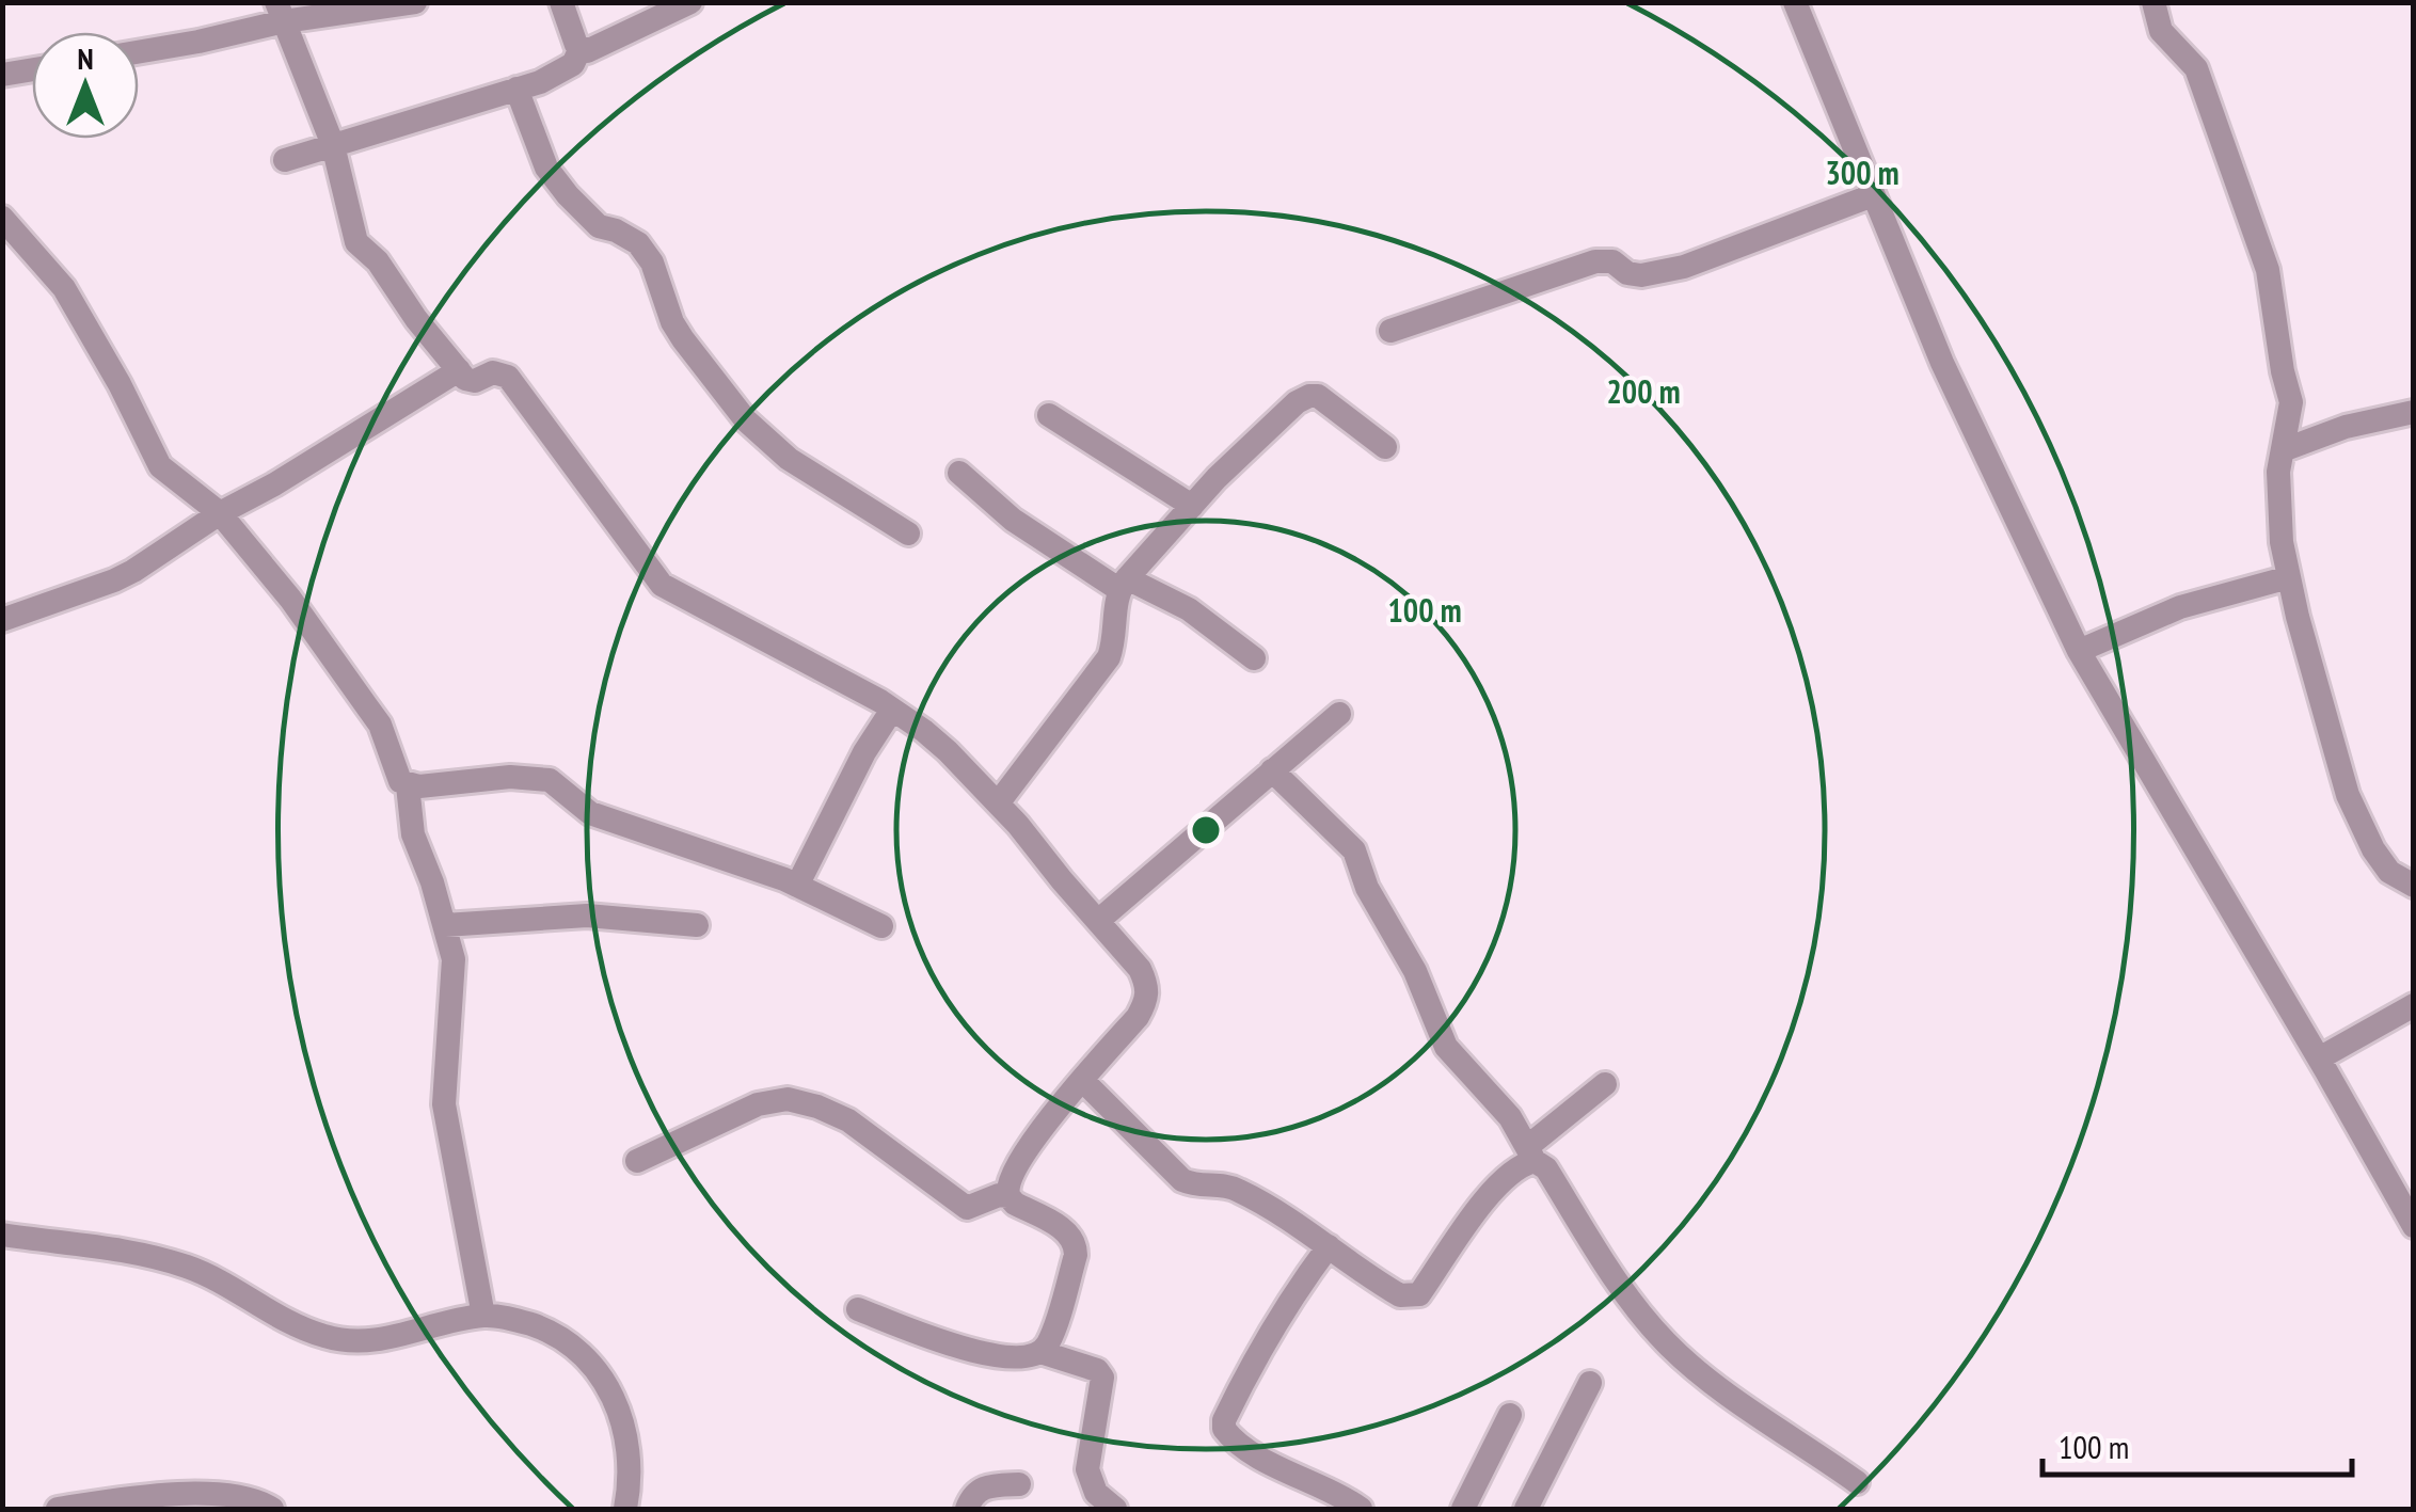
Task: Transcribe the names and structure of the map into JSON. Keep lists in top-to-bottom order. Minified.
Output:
{"scale_bar":"100 m","north":"top","rings":["300 m","200 m","100 m"]}
